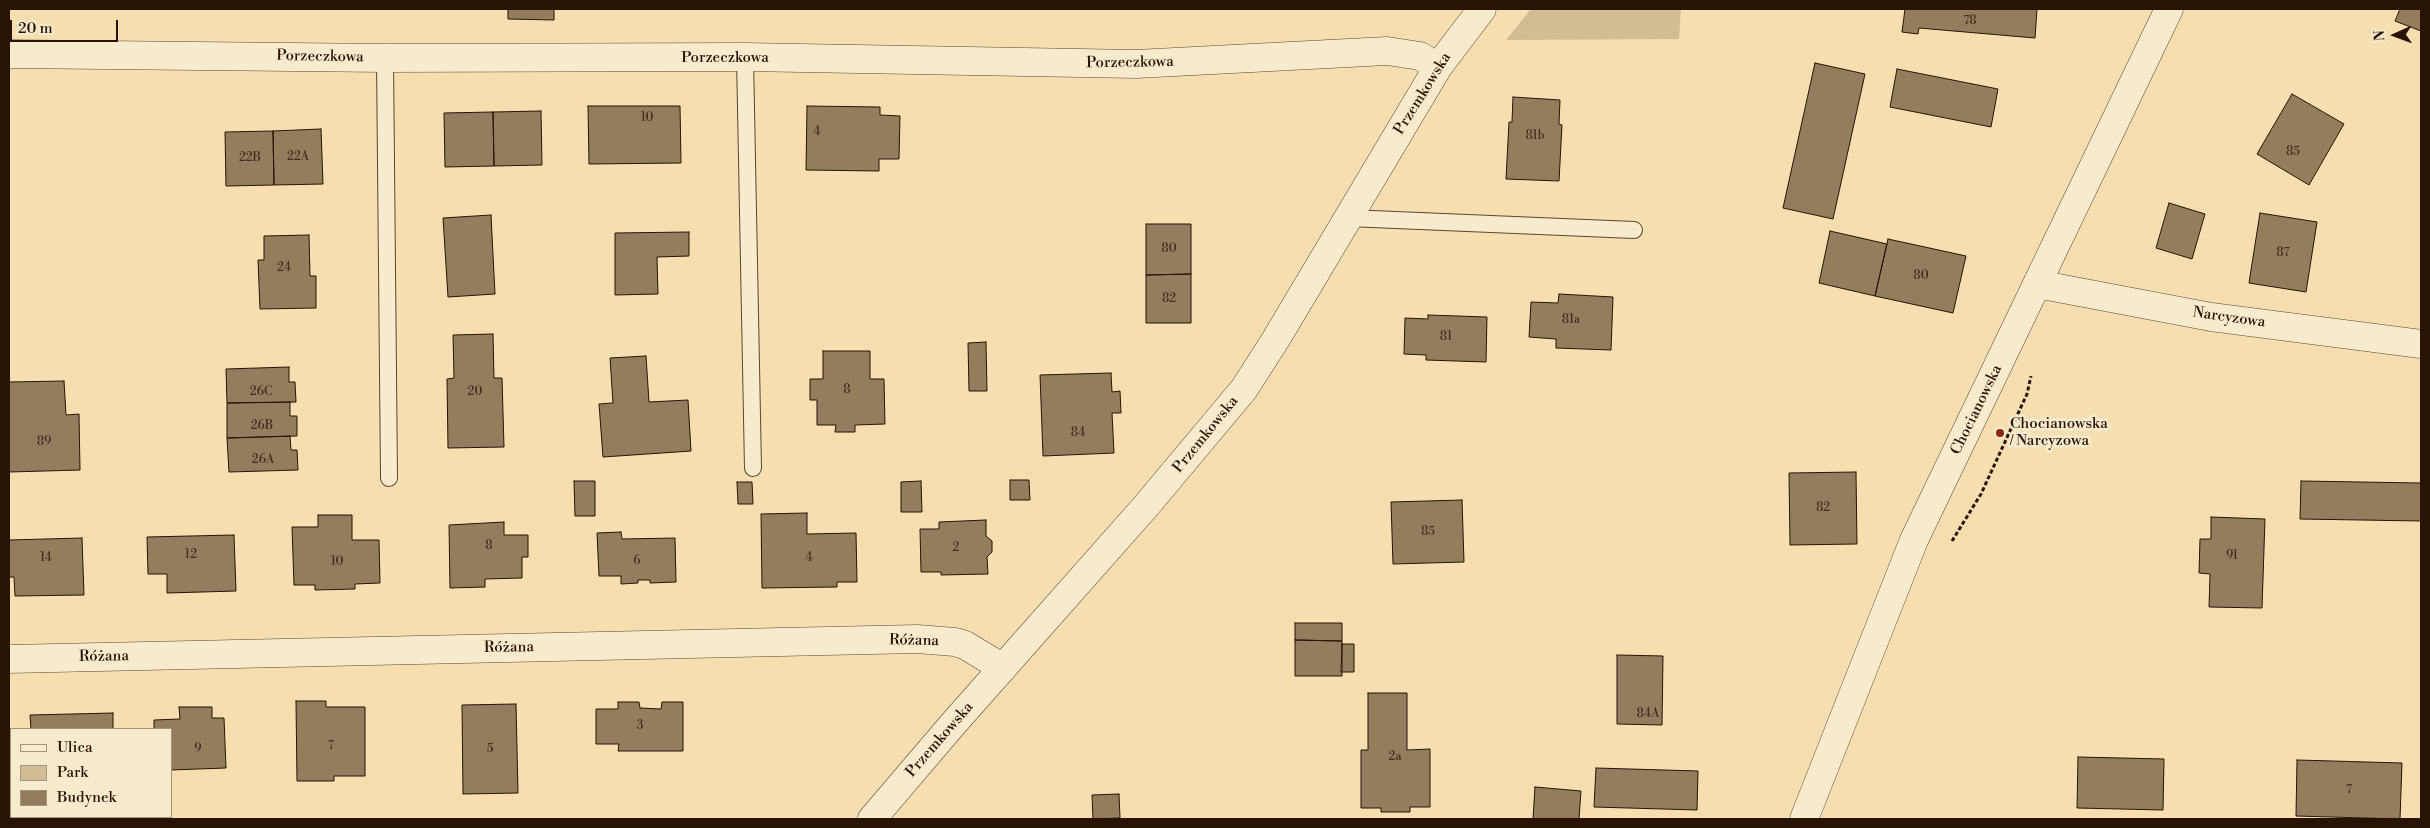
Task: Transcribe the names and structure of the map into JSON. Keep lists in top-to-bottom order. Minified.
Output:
{"streets":{"street":["Porzeczkowa","Przemkowska","Narcyzowa","Chocianowska","Różana"]},"crossings":[["Porzeczkowa","Przemkowska"],["Przemkowska","Różana"],["Narcyzowa","Chocianowska"]],"places":["Chocianowska / Narcyzowa"],"house_numbers":["78","10","4","81b","85","22A","22B","80","87","24","80","82","81a","81","8","26C","20","26B","84","89","26A","82","85","8","2","12","91","14","4","6","10","84A","3","7","9","5","2a","7"],"legend":["Ulica","Park","Budynek"],"scale_bar":"20 m","north":"left"}
